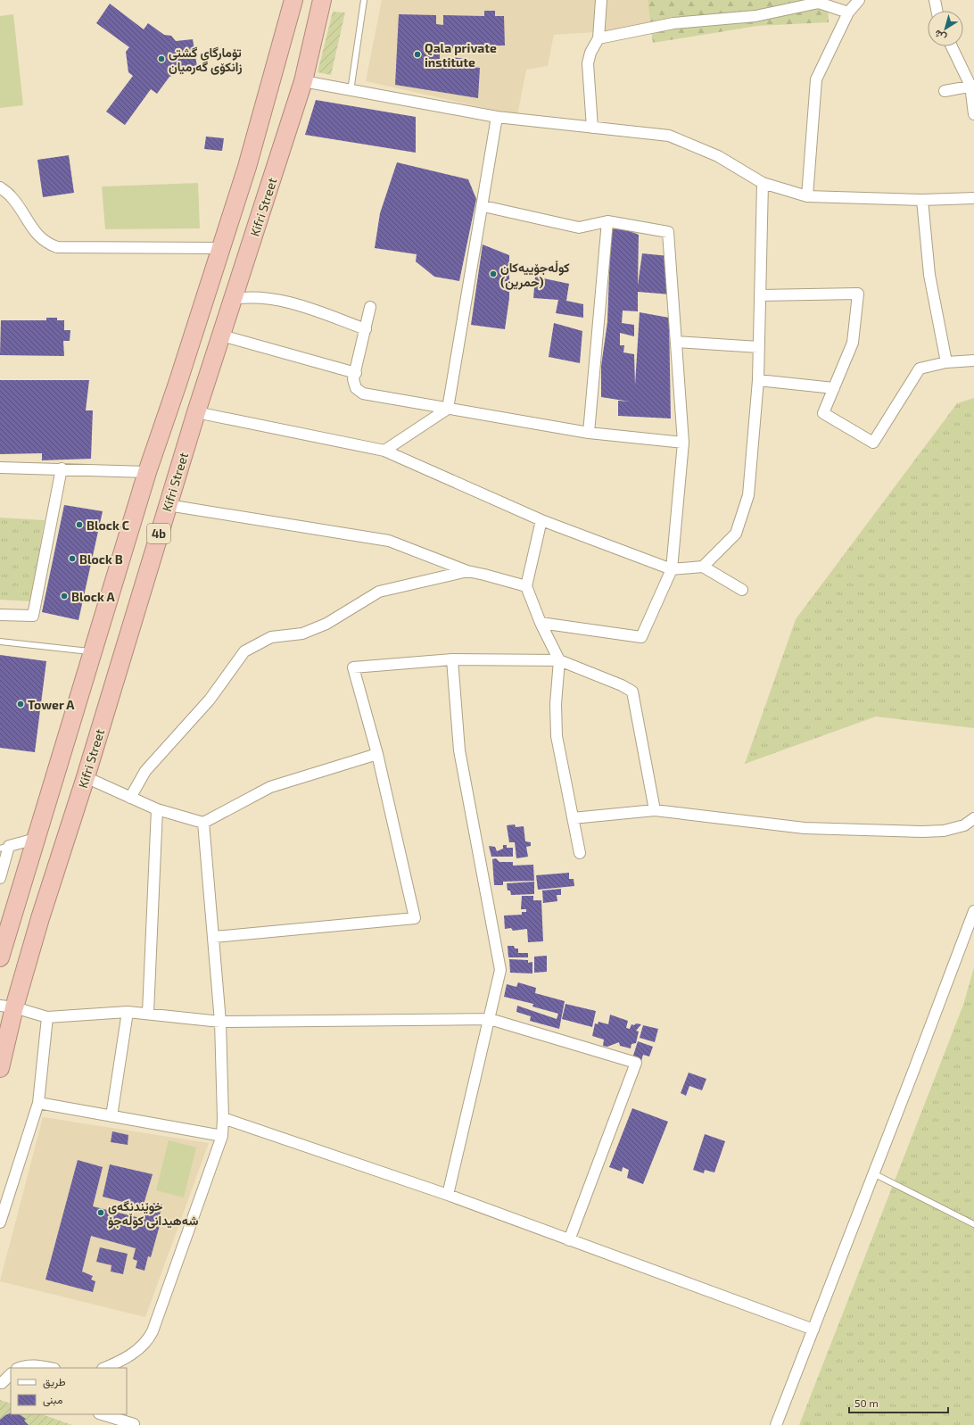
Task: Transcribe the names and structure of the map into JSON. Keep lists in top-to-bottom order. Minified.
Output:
{"streets":{"highway":["Kifri Street","4b"]},"places":["Qala private institute","تۆمارگای گشتی زانکۆی گەرمیان","کوڵەجۆییەکان (حمرین)","Block C","Block B","Block A","Tower A","خوێندنگەی شەهیدانی کوڵەجۆ"],"legend":["طريق","مبنى"],"scale_bar":"50 m","north":"bottom left"}
